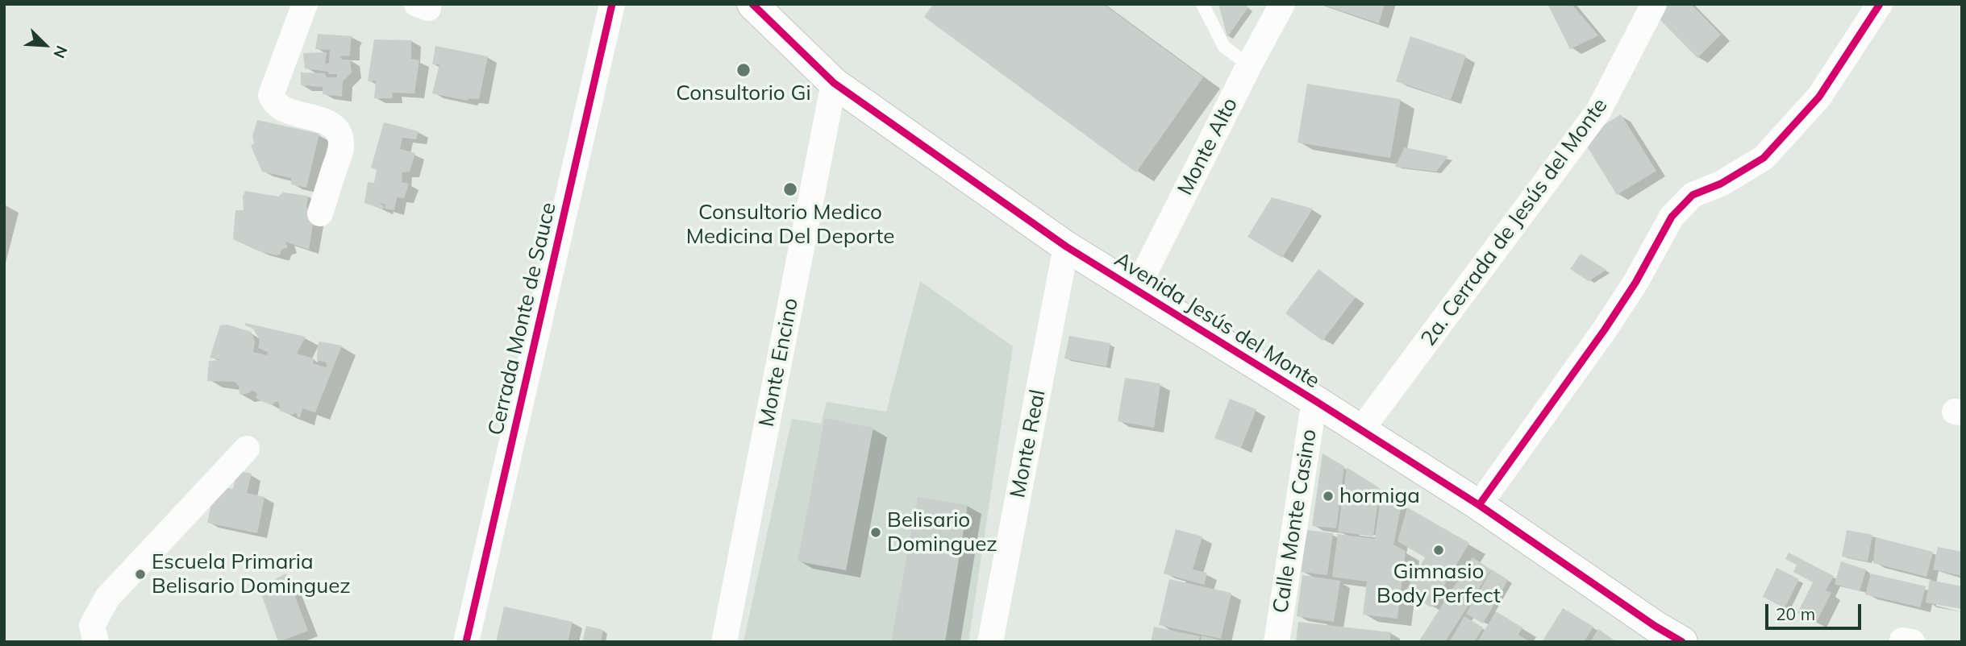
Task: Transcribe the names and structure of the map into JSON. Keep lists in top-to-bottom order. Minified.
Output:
{"streets":{"street":["Monte Alto","2a. Cerrada de Jesús del Monte","Cerrada Monte de Sauce","Avenida Jesús del Monte","Monte Encino","Monte Real","Calle Monte Casino"]},"crossings":[["Monte Alto","Avenida Jesús del Monte"],["2a. Cerrada de Jesús del Monte","Avenida Jesús del Monte"],["Avenida Jesús del Monte","Monte Encino"],["Avenida Jesús del Monte","Monte Real"],["Avenida Jesús del Monte","Calle Monte Casino"]],"places":["Consultorio Gi","Consultorio Medico Medicina Del Deporte","hormiga","Belisario Dominguez","Gimnasio Body Perfect","Escuela Primaria Belisario Dominguez"],"scale_bar":"20 m","north":"bottom right"}
